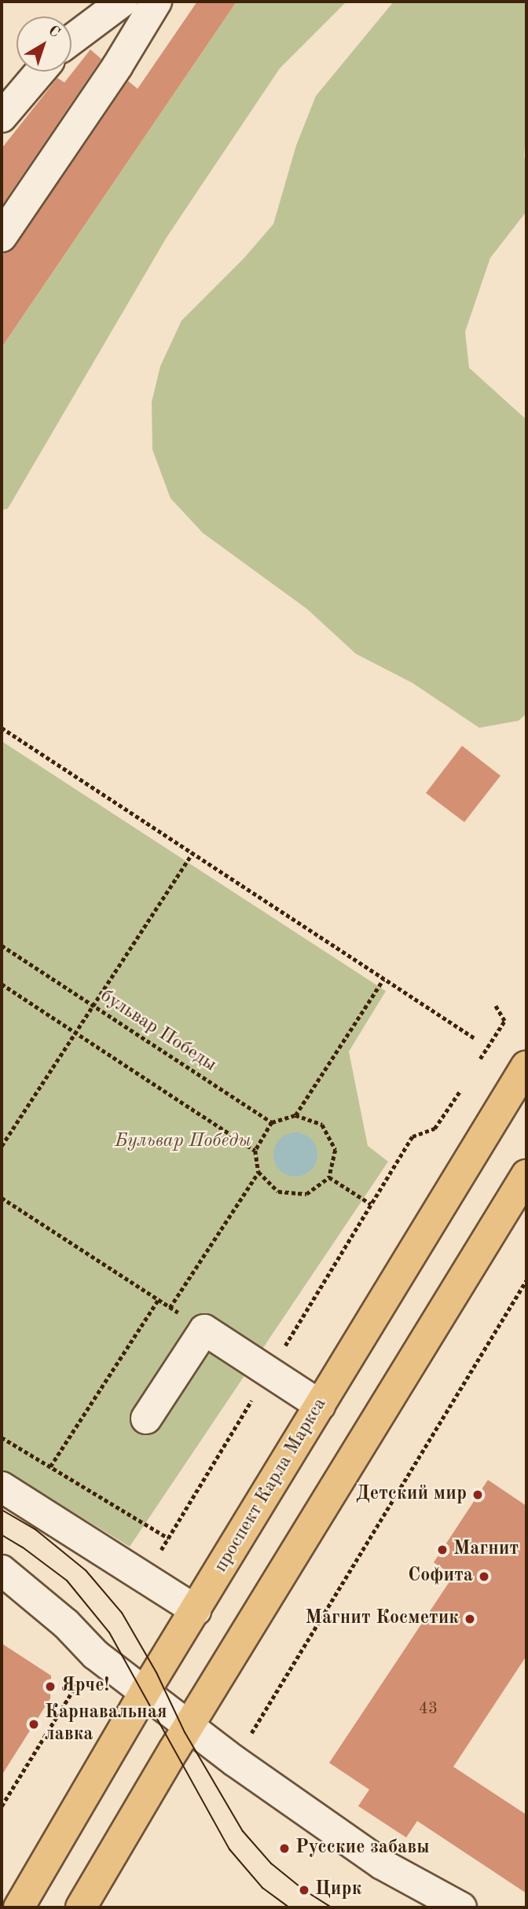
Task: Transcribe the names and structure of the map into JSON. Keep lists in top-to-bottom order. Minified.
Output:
{"streets":{"main road":["проспект Карла Маркса"],"path":["бульвар Победы"]},"parks":["Бульвар Победы"],"places":["Детский мир","Магнит","Софита","Магнит Косметик","Ярче!","Карнавальная лавка","Русские забавы","Цирк"],"house_numbers":["43"],"north":"top right"}
